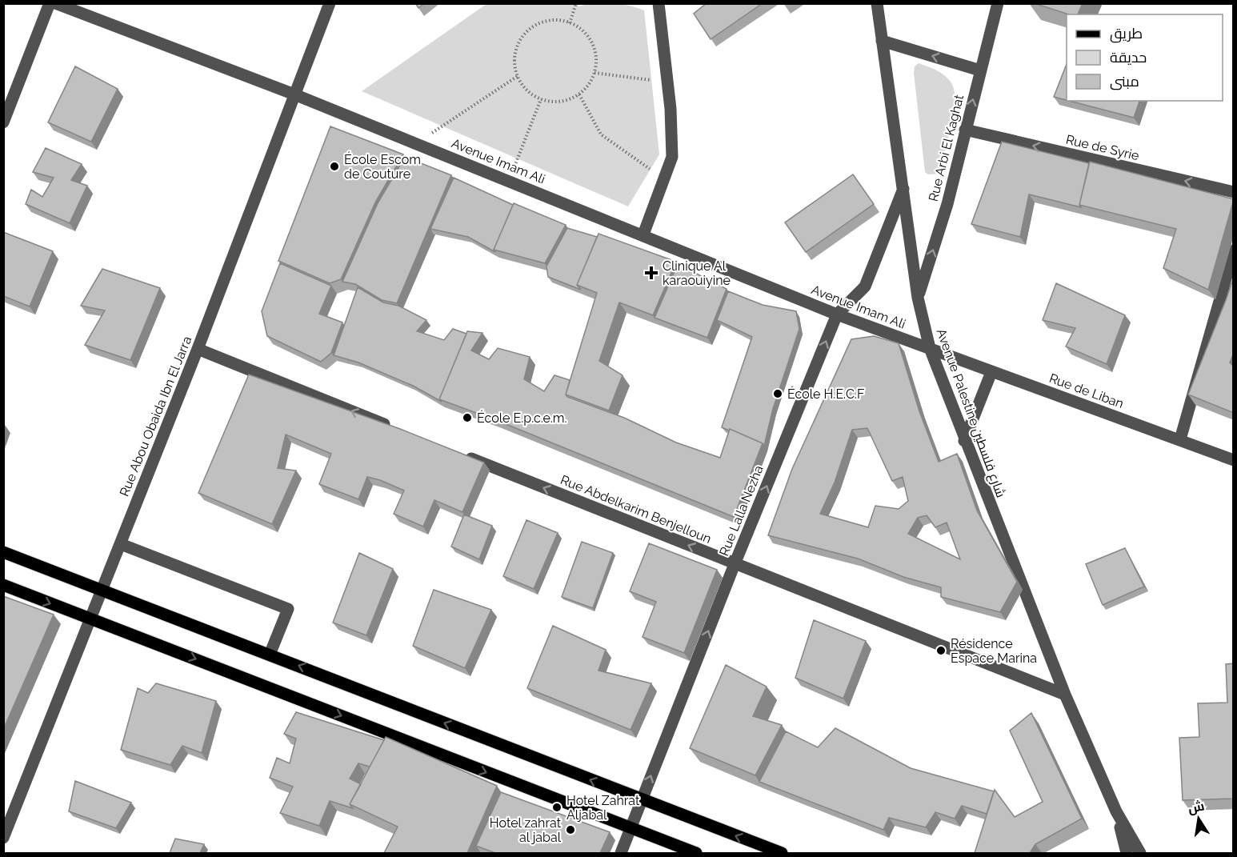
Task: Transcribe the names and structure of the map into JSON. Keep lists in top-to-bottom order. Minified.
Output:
{"streets":{"street":["Rue de Syrie","Rue Arbi El Kaghat","Avenue Imam Ali","Rue de Liban","Avenue Palestine شارع فلسطين","Rue Abou Obaida Ibn El Jarra","Rue Abdelkarim Benjelloun","Rue Lalla Nezha"]},"crossings":[["Rue de Syrie","Rue Arbi El Kaghat"],["Rue Arbi El Kaghat","Avenue Palestine شارع فلسطين"],["Avenue Imam Ali","Rue de Liban"],["Avenue Imam Ali","Avenue Palestine شارع فلسطين"],["Avenue Imam Ali","Rue Abou Obaida Ibn El Jarra"],["Avenue Imam Ali","Rue Lalla Nezha"],["Rue de Liban","Avenue Palestine شارع فلسطين"],["Avenue Palestine شارع فلسطين","Rue Abdelkarim Benjelloun"],["Avenue Palestine شارع فلسطين","Rue Lalla Nezha"],["Rue Abdelkarim Benjelloun","Rue Lalla Nezha"]],"one_way":["Rue de Syrie","Rue Arbi El Kaghat","Rue Abdelkarim Benjelloun","Rue Lalla Nezha"],"places":{"other":["École Escom de Couture","École H.E.C.F","École E.p.c.e.m.","Résidence Espace Marina","Hotel Zahrat Aljabal","Hotel zahrat al jabal"],"health":["Clinique Al karaouiyine"]},"legend":["طريق","حديقة","مبنى"],"north":"top"}
